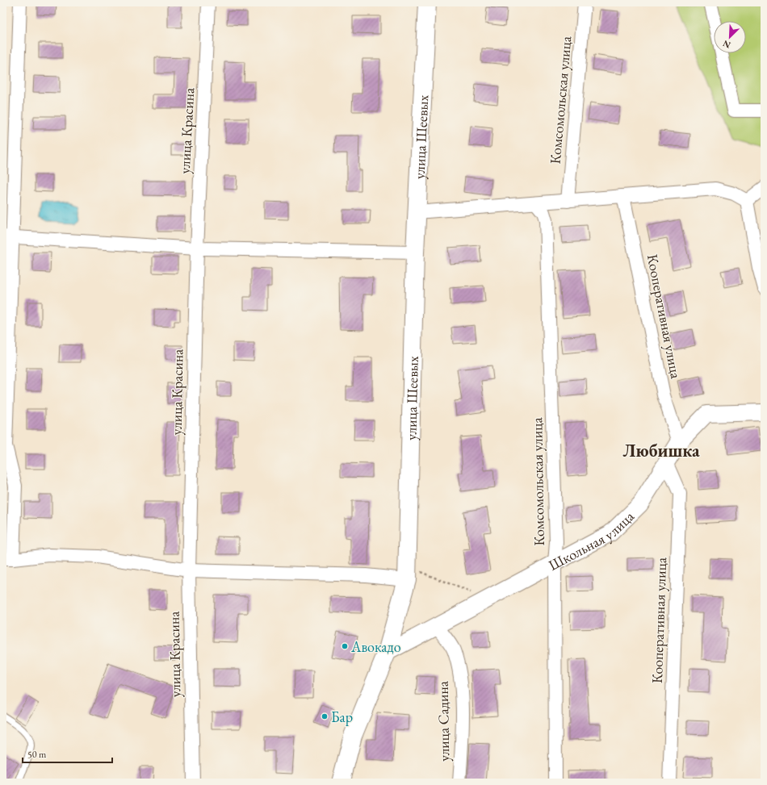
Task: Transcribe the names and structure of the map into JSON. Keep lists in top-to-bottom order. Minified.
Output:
{"streets":{"main road":["улица Шеевых"],"street":["Комсомольская улица","улица Красина","Кооперативная улица","Школьная улица","улица Садина"]},"crossings":[["Комсомольская улица","Школьная улица"],["улица Шеевых","Школьная улица"],["Кооперативная улица","Школьная улица"],["Школьная улица","улица Садина"]],"districts":["Любишка"],"places":["Авокадо","Бар"],"scale_bar":"50 m","north":"bottom left"}
